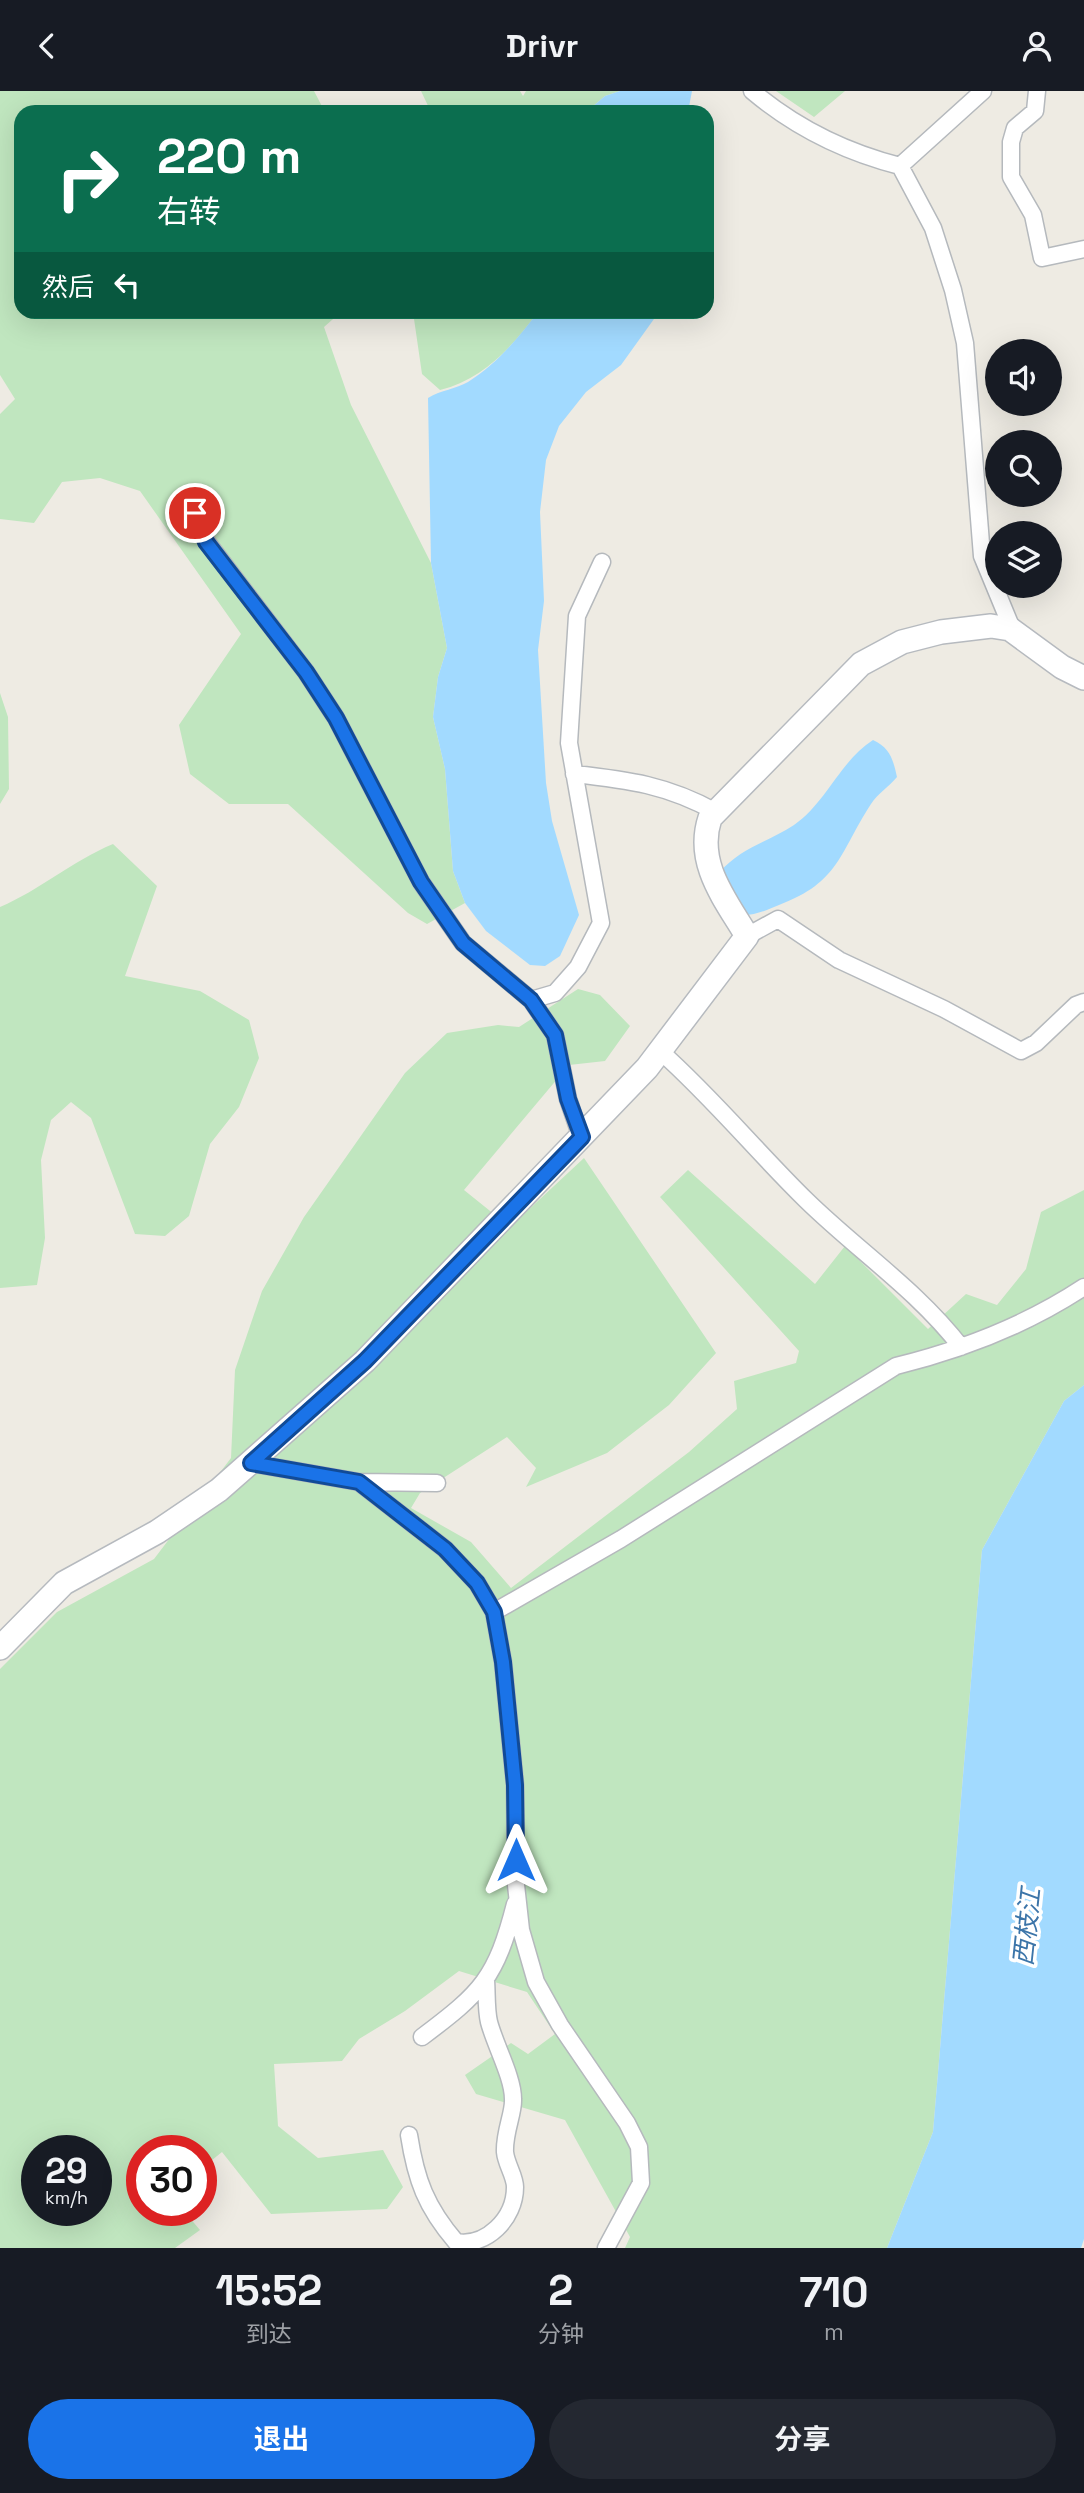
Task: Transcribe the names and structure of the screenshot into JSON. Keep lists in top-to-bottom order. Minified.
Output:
{"water":["西枝江"],"page":{"header":"Drivr","turn":["220 m","右转"],"then":"然后","speed":"29 km/h","limit":"30","eta":["15:52","到达","2","分钟","710","m"],"buttons":["退出","分享"]}}
